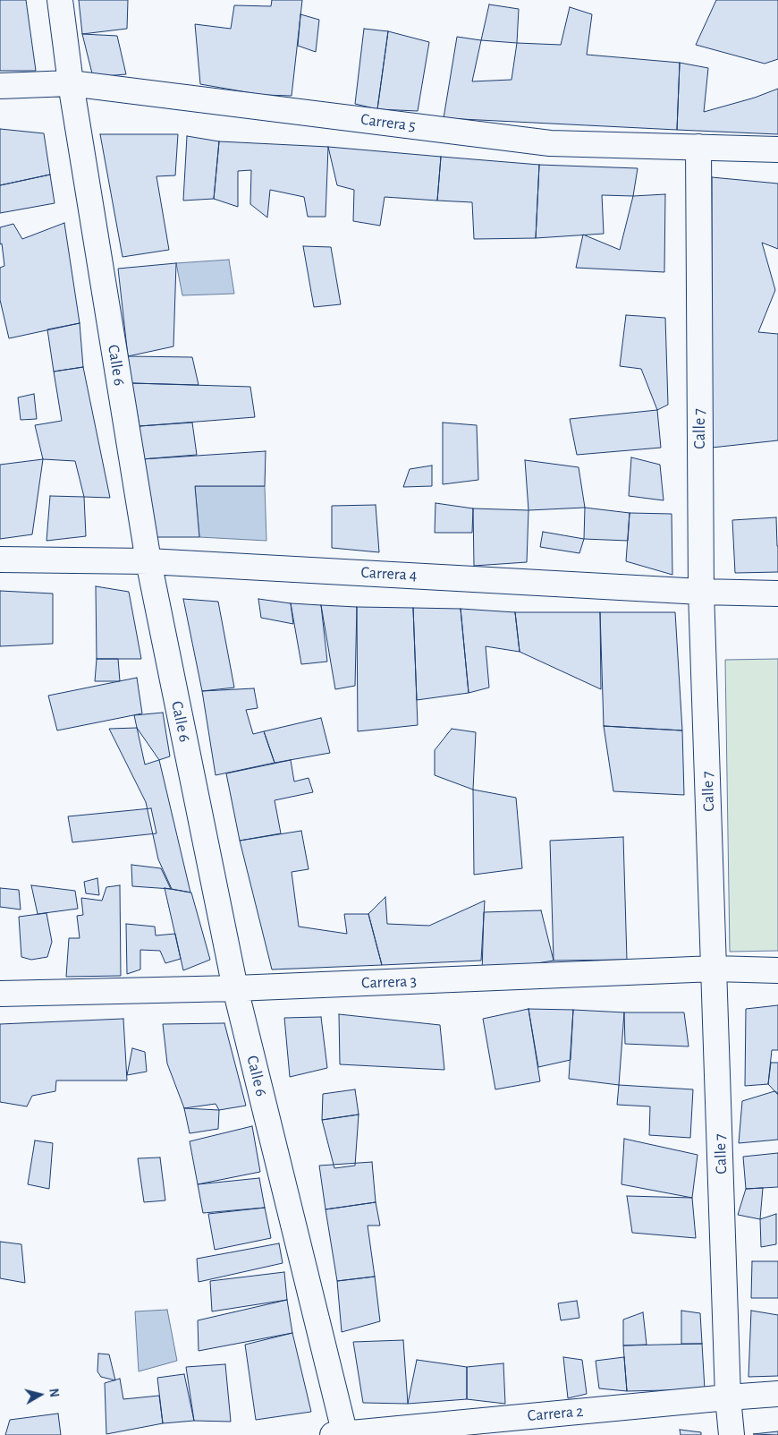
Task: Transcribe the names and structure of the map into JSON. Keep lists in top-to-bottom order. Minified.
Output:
{"streets":{"street":["Carrera 5","Calle 6","Calle 7","Carrera 4","Carrera 3","Carrera 2"]},"crossings":[["Carrera 5","Calle 6"],["Carrera 5","Calle 7"],["Calle 6","Carrera 4"],["Calle 6","Carrera 3"],["Calle 6","Carrera 2"],["Calle 7","Carrera 4"],["Calle 7","Carrera 3"],["Calle 7","Carrera 2"]],"north":"right"}
